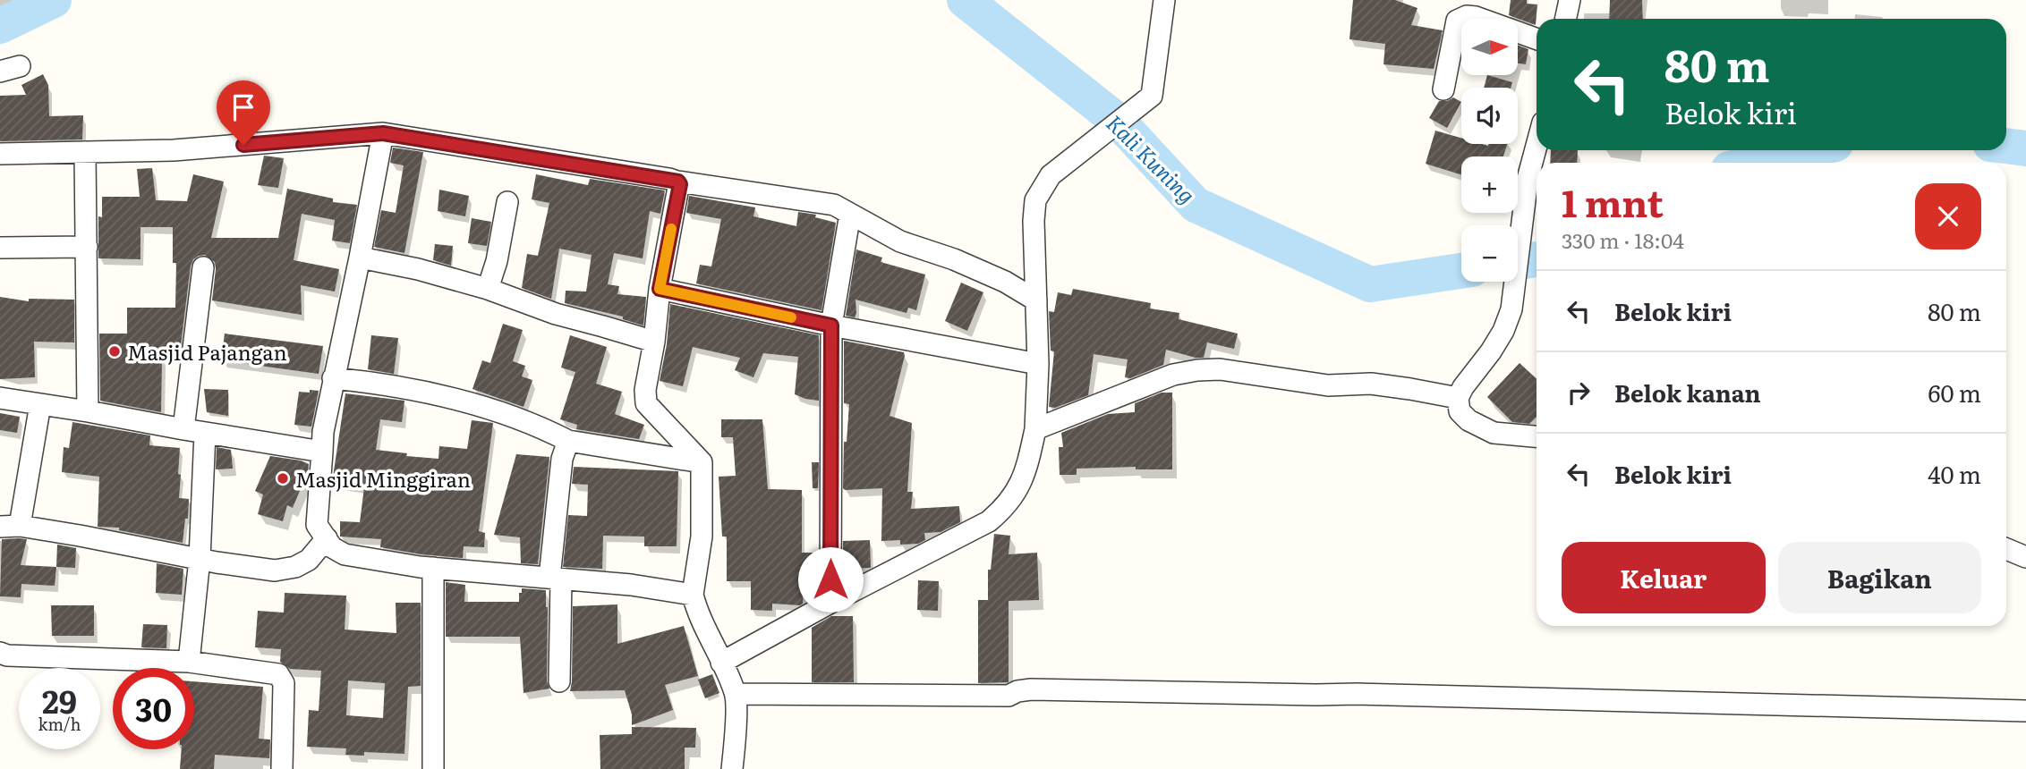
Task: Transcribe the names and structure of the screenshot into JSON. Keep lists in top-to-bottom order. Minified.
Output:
{"water":["Kali Kuning"],"places":["Masjid Pajangan","Masjid Minggiran"],"north":"right","page":{"map_buttons":["+","−"],"turn":["80 m","Belok kiri"],"heading":["1 mnt","330 m · 18:04"],"list":[{"name":"Belok kiri","value":"80 m"},{"name":"Belok kanan","value":"60 m"},{"name":"Belok kiri","value":"40 m"}],"buttons":["Keluar","Bagikan"],"speed":"29 km/h","limit":"30"}}
